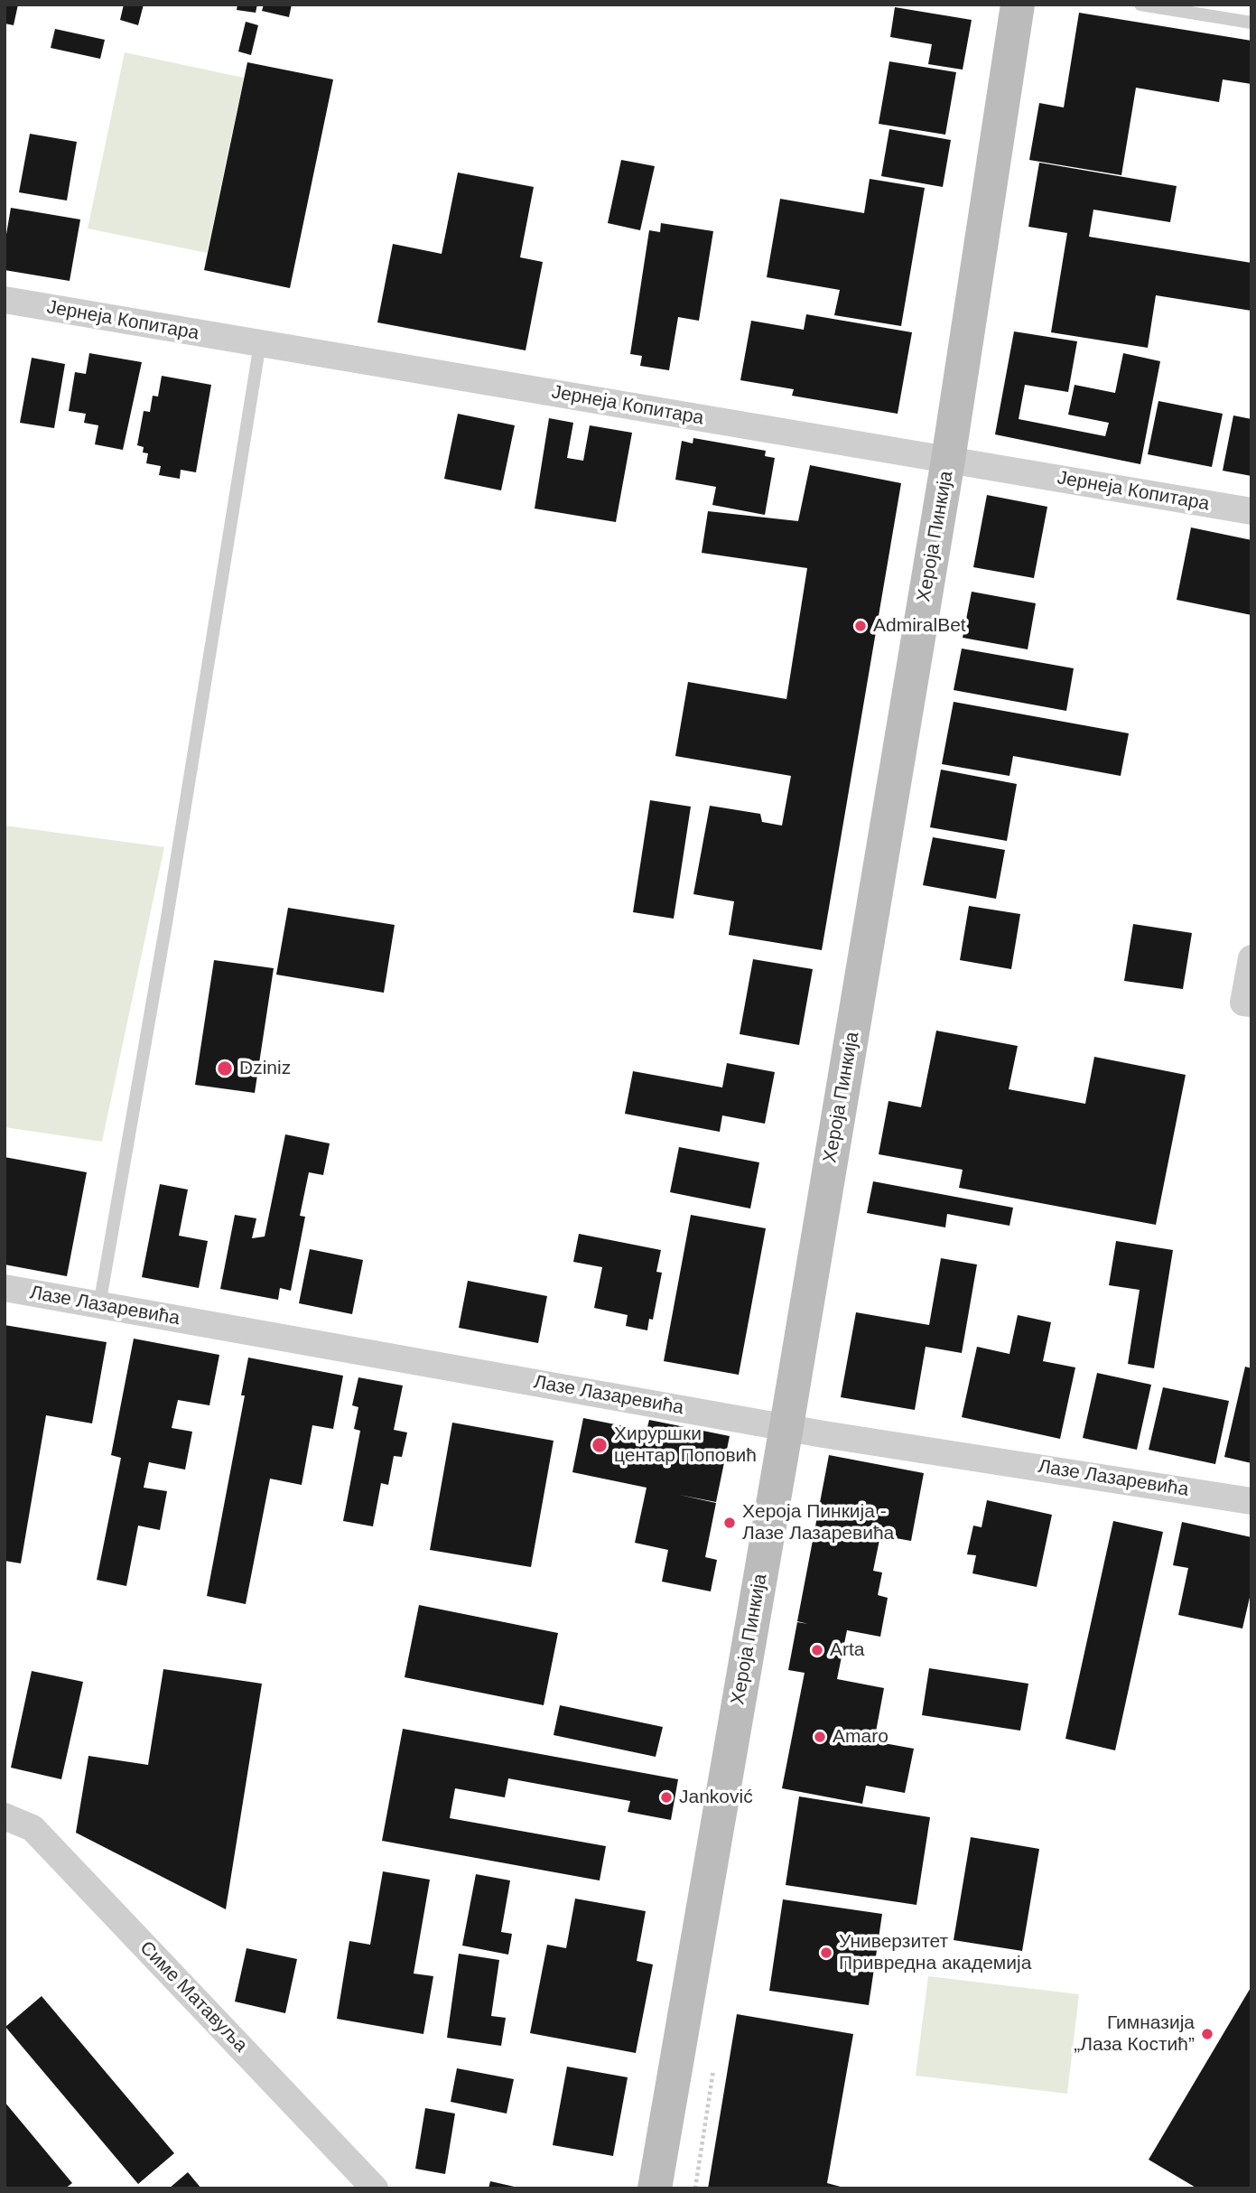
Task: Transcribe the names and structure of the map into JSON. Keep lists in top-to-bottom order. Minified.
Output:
{"streets":{"street":["Јернеја Копитара","Хероја Пинкија","Лазе Лазаревића","Симе Матавуља"]},"crossings":[["Јернеја Копитара","Хероја Пинкија"],["Хероја Пинкија","Лазе Лазаревића"]],"places":["AdmiralBet","Dziniz","Хируршки центар Поповић","Хероја Пинкија - Лазе Лазаревића","Arta","Amaro","Janković","Универзитет Привредна академија","Гимназија „Лаза Костић”"]}
